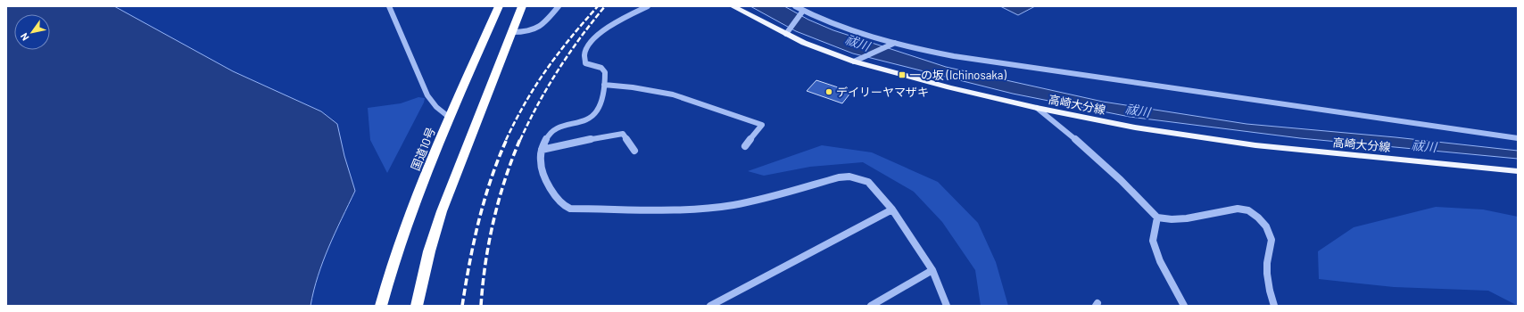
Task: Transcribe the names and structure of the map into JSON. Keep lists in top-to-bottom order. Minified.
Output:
{"streets":{"highway":["国道10号"],"main road":["高崎大分線"]},"water":["祓川"],"places":{"transit":["一の坂 (Ichinosaka)"],"other":["デイリーヤマザキ"]},"north":"bottom left"}
